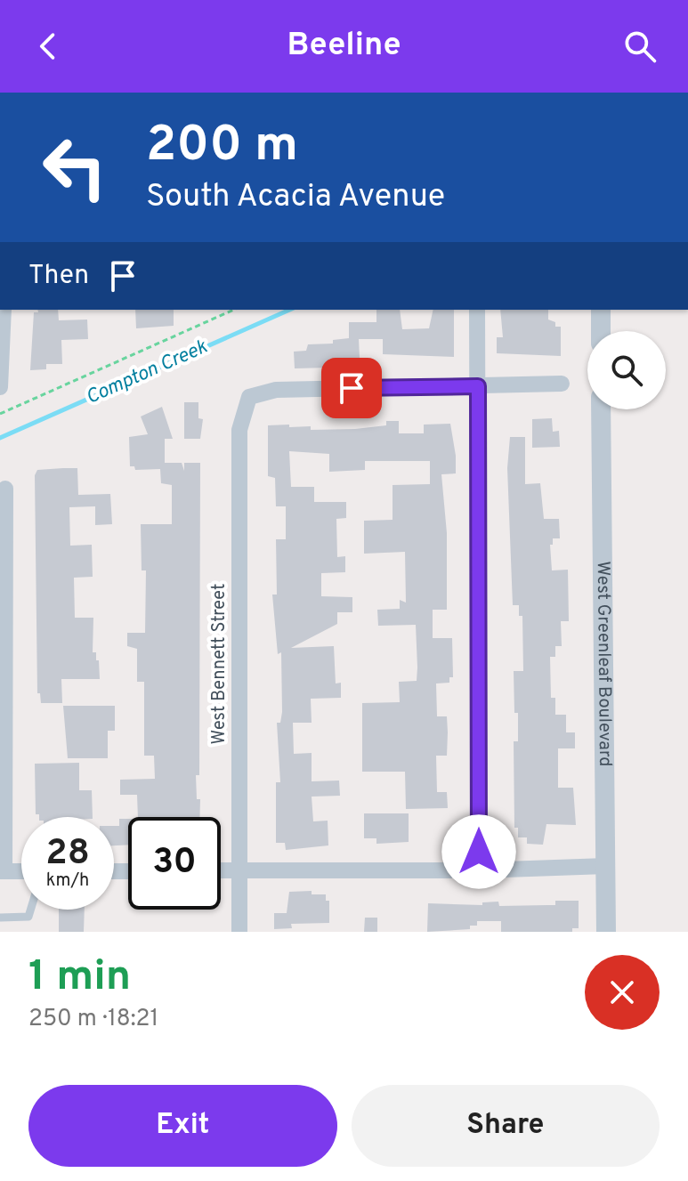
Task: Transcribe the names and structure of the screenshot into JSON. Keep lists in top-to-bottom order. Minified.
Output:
{"streets":{"street":["West Bennett Street","West Greenleaf Boulevard"]},"water":["Compton Creek"],"page":{"header":"Beeline","turn":["200 m","South Acacia Avenue"],"then":"Then","speed":"28 km/h","limit":"30","heading":["1 min","250 m · 18:21"],"buttons":["Exit","Share"]}}
